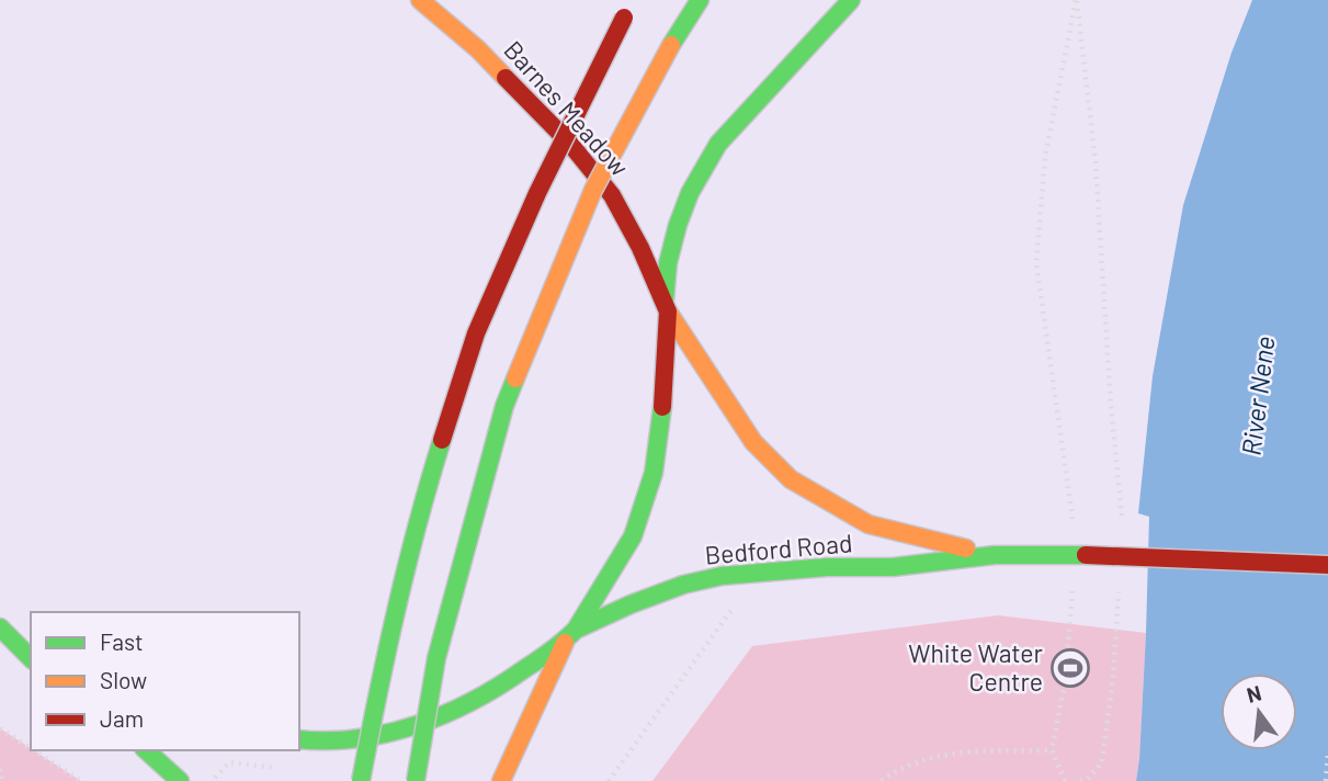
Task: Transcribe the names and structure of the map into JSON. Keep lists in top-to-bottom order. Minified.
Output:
{"streets":{"highway":["Barnes Meadow","Bedford Road"]},"crossings":[["Barnes Meadow","Bedford Road"]],"water":["River Nene"],"places":{"sports":["White Water Centre"]},"legend":["Fast","Slow","Jam"],"north":"top"}
